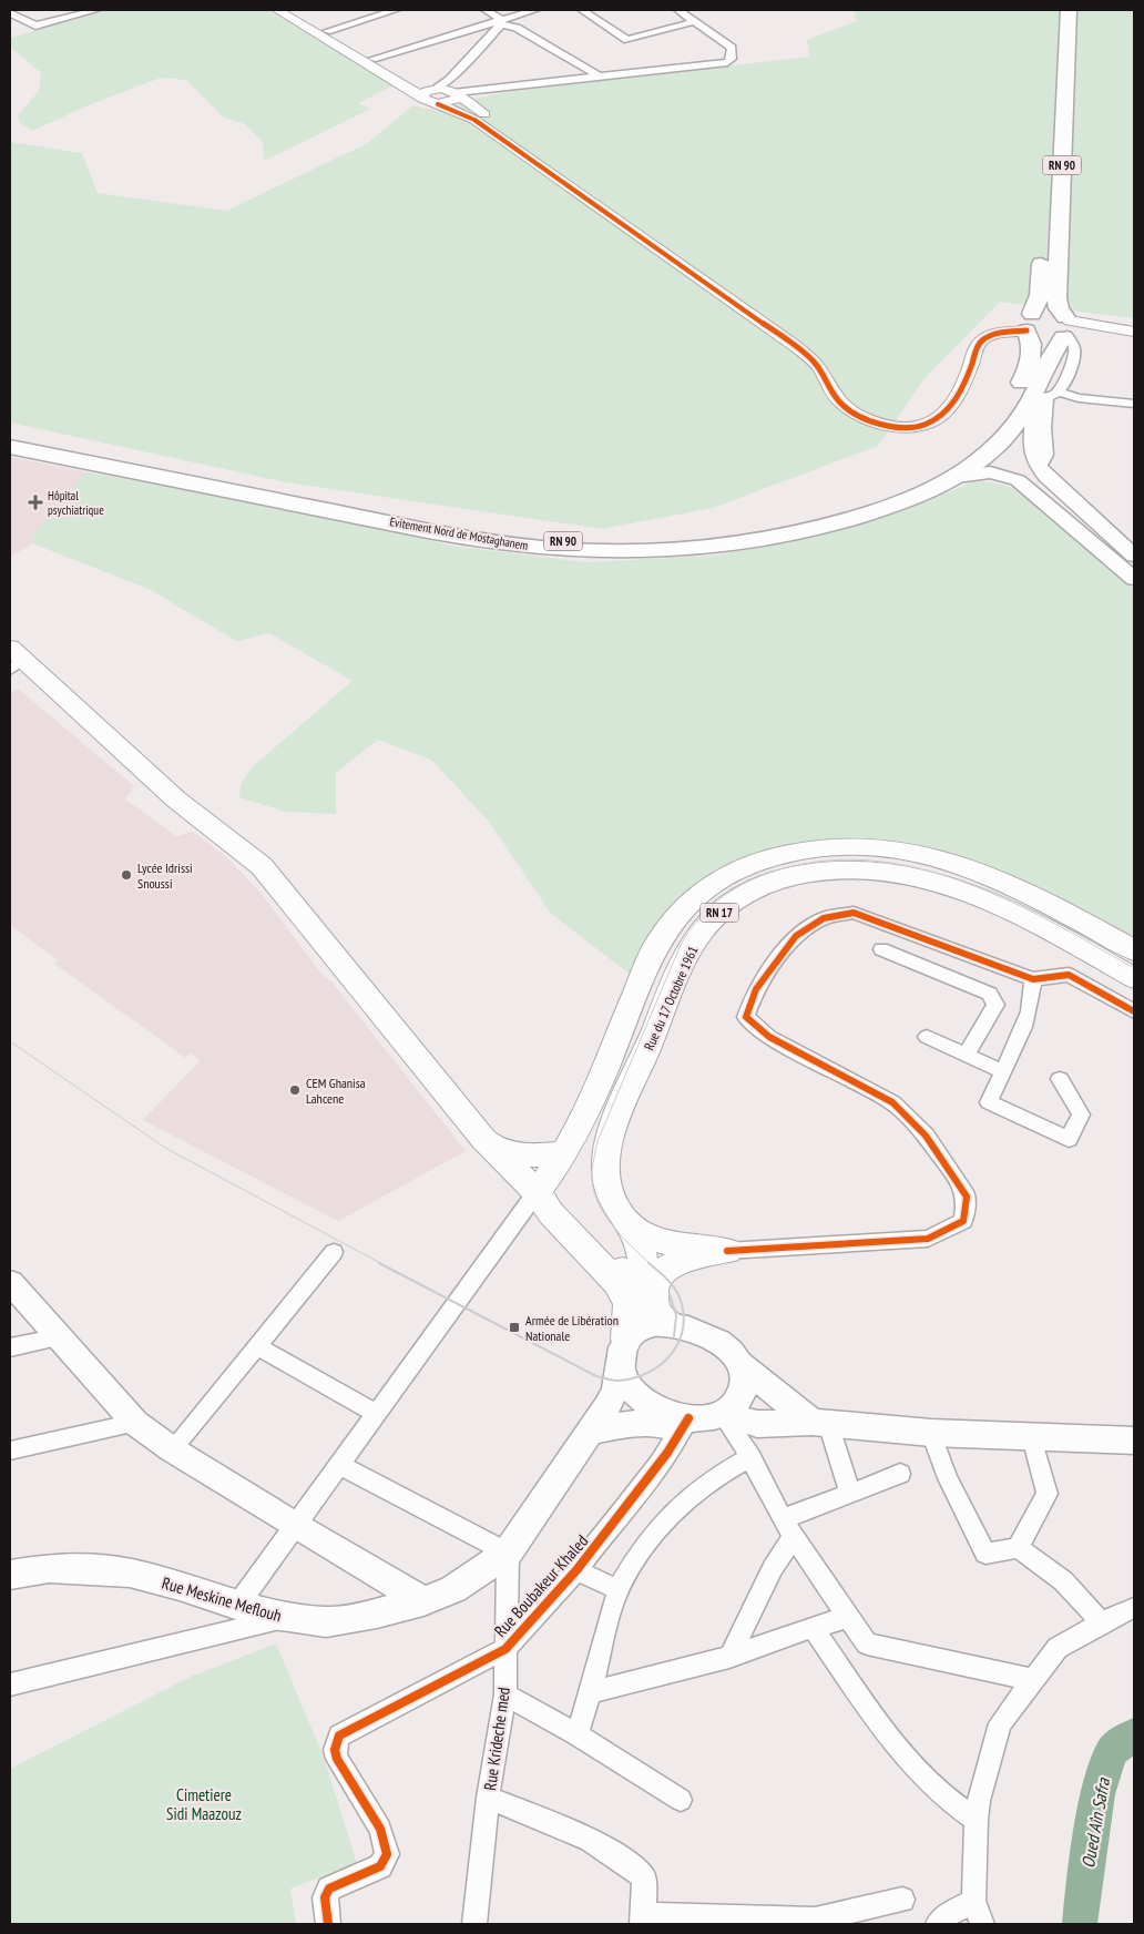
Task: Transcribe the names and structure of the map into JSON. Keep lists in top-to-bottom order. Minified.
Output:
{"streets":{"highway":["RN 90","Evitement Nord de Mostaghanem"],"main road":["RN 17","Rue du 17 Octobre 1961","Rue Meskine Meflouh"],"street":["Rue Boubakeur Khaled","Rue Krideche med"]},"crossings":[["RN 90","Evitement Nord de Mostaghanem"],["Rue Boubakeur Khaled","Rue Meskine Meflouh"],["Rue Boubakeur Khaled","Rue Krideche med"],["Rue Meskine Meflouh","Rue Krideche med"]],"water":["Oued Aîn Safra"],"parks":["Cimetiere Sidi Maazouz"],"places":{"health":["Hôpital psychiatrique"],"other":["Lycée Idrissi Snoussi","CEM Ghanisa Lahcene"],"transit":["Armée de Libération Nationale"]}}
